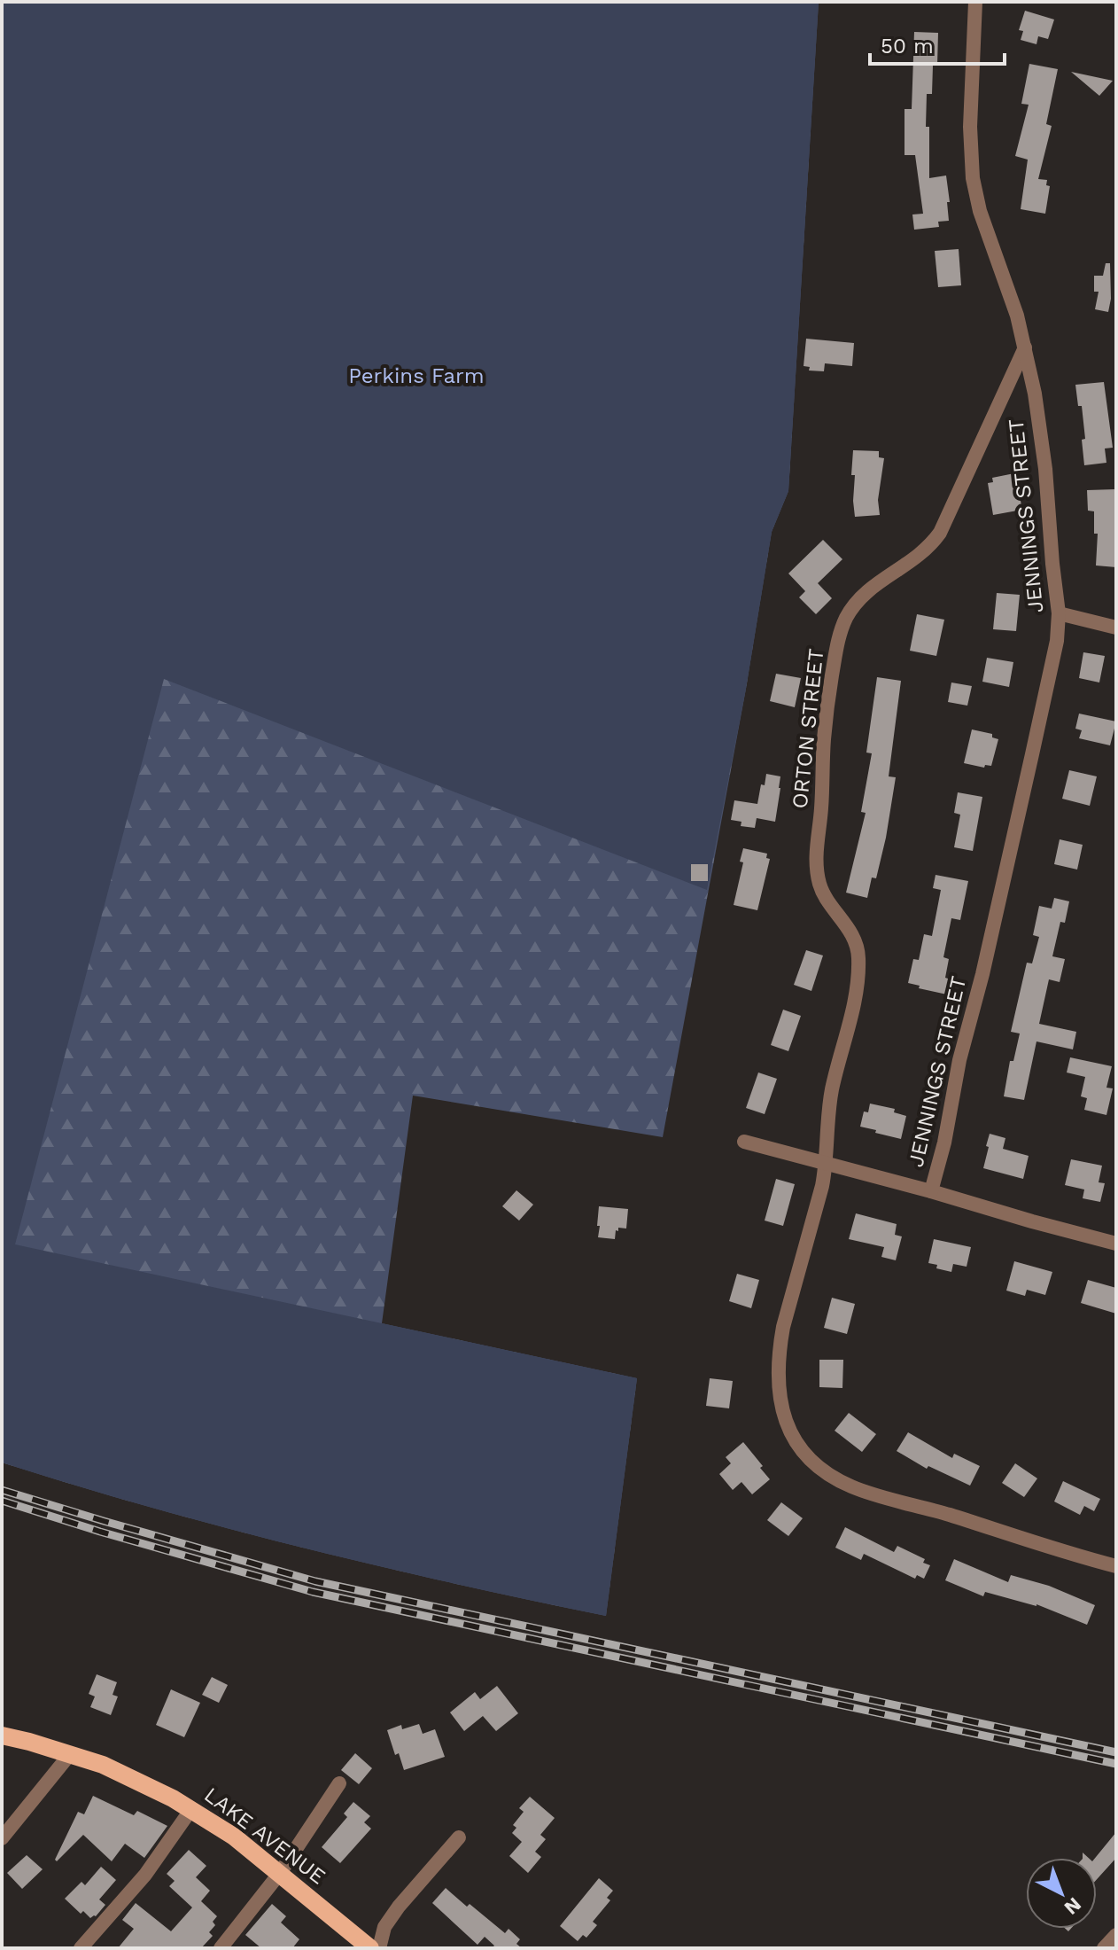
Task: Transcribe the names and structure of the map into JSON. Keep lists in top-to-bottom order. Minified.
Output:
{"streets":{"main road":["LAKE AVENUE"],"street":["JENNINGS STREET","ORTON STREET"]},"crossings":[["JENNINGS STREET","ORTON STREET"]],"parks":["Perkins Farm"],"scale_bar":"50 m","north":"bottom right"}
